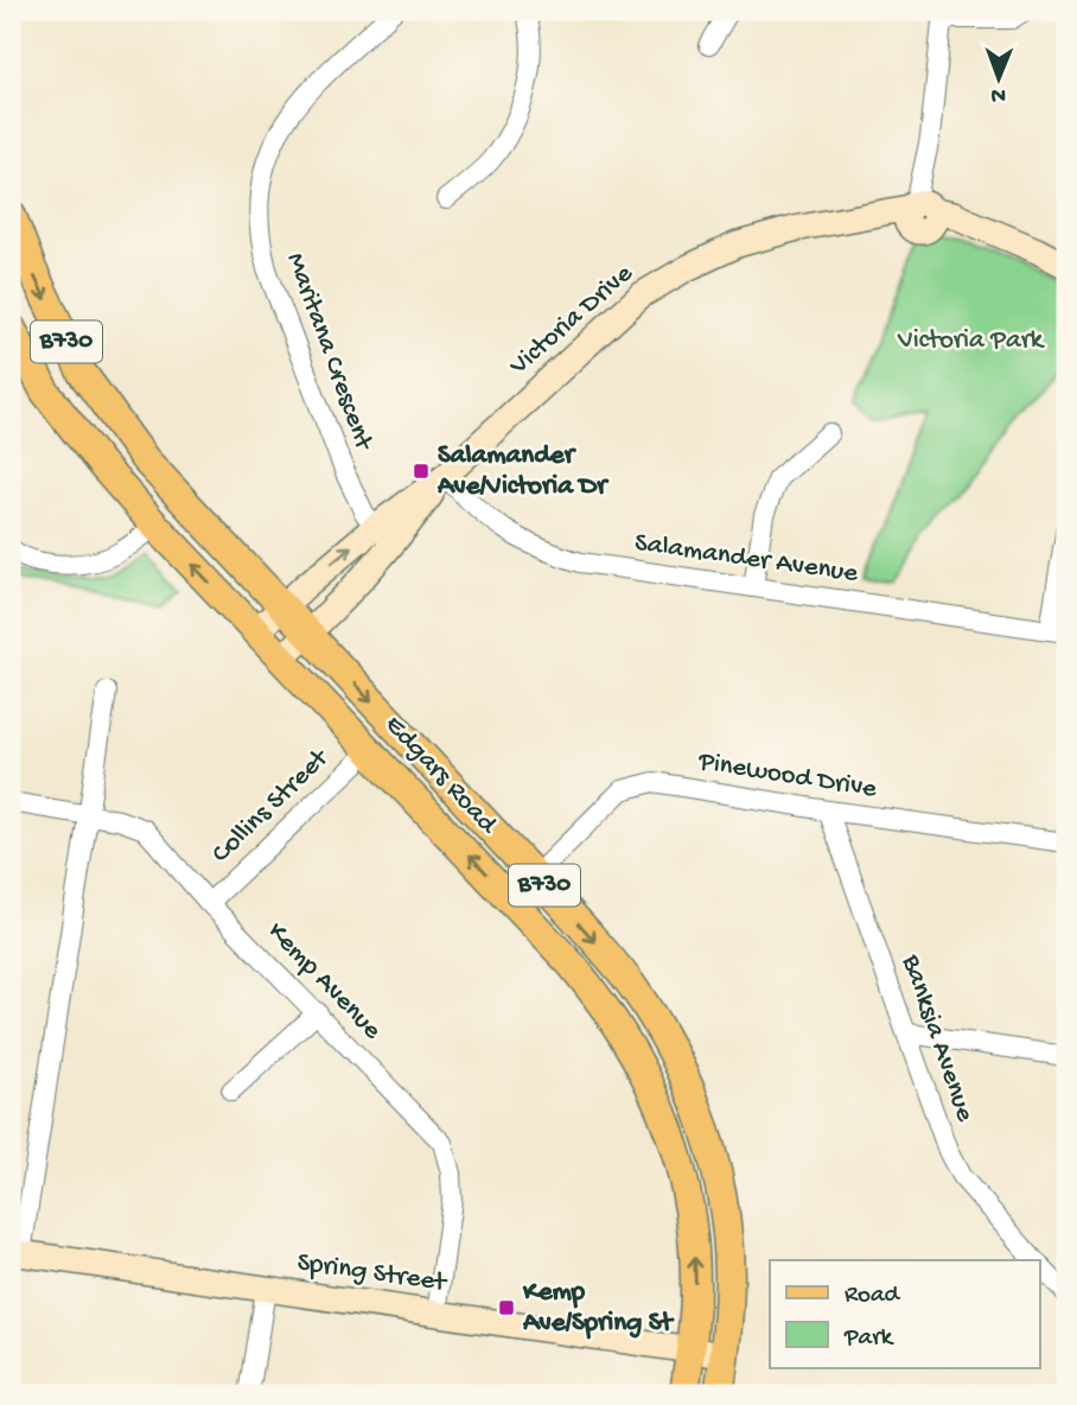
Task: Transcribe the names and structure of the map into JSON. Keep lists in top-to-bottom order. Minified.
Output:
{"streets":{"main road":["B730","Edgars Road"],"street":["Victoria Drive","Maritana Crescent","Salamander Avenue","Pinewood Drive","Collins Street","Kemp Avenue","Banksia Avenue","Spring Street"]},"crossings":[["Victoria Drive","Maritana Crescent"],["Victoria Drive","Salamander Avenue"],["Victoria Drive","Edgars Road"],["Edgars Road","Pinewood Drive"],["Edgars Road","Collins Street"],["Edgars Road","Spring Street"],["Pinewood Drive","Banksia Avenue"],["Collins Street","Kemp Avenue"],["Kemp Avenue","Spring Street"]],"parks":["Victoria Park"],"places":{"transit":["Salamander Ave/Victoria Dr","Kemp Ave/Spring St"]},"legend":["Road","Park"],"north":"bottom"}
